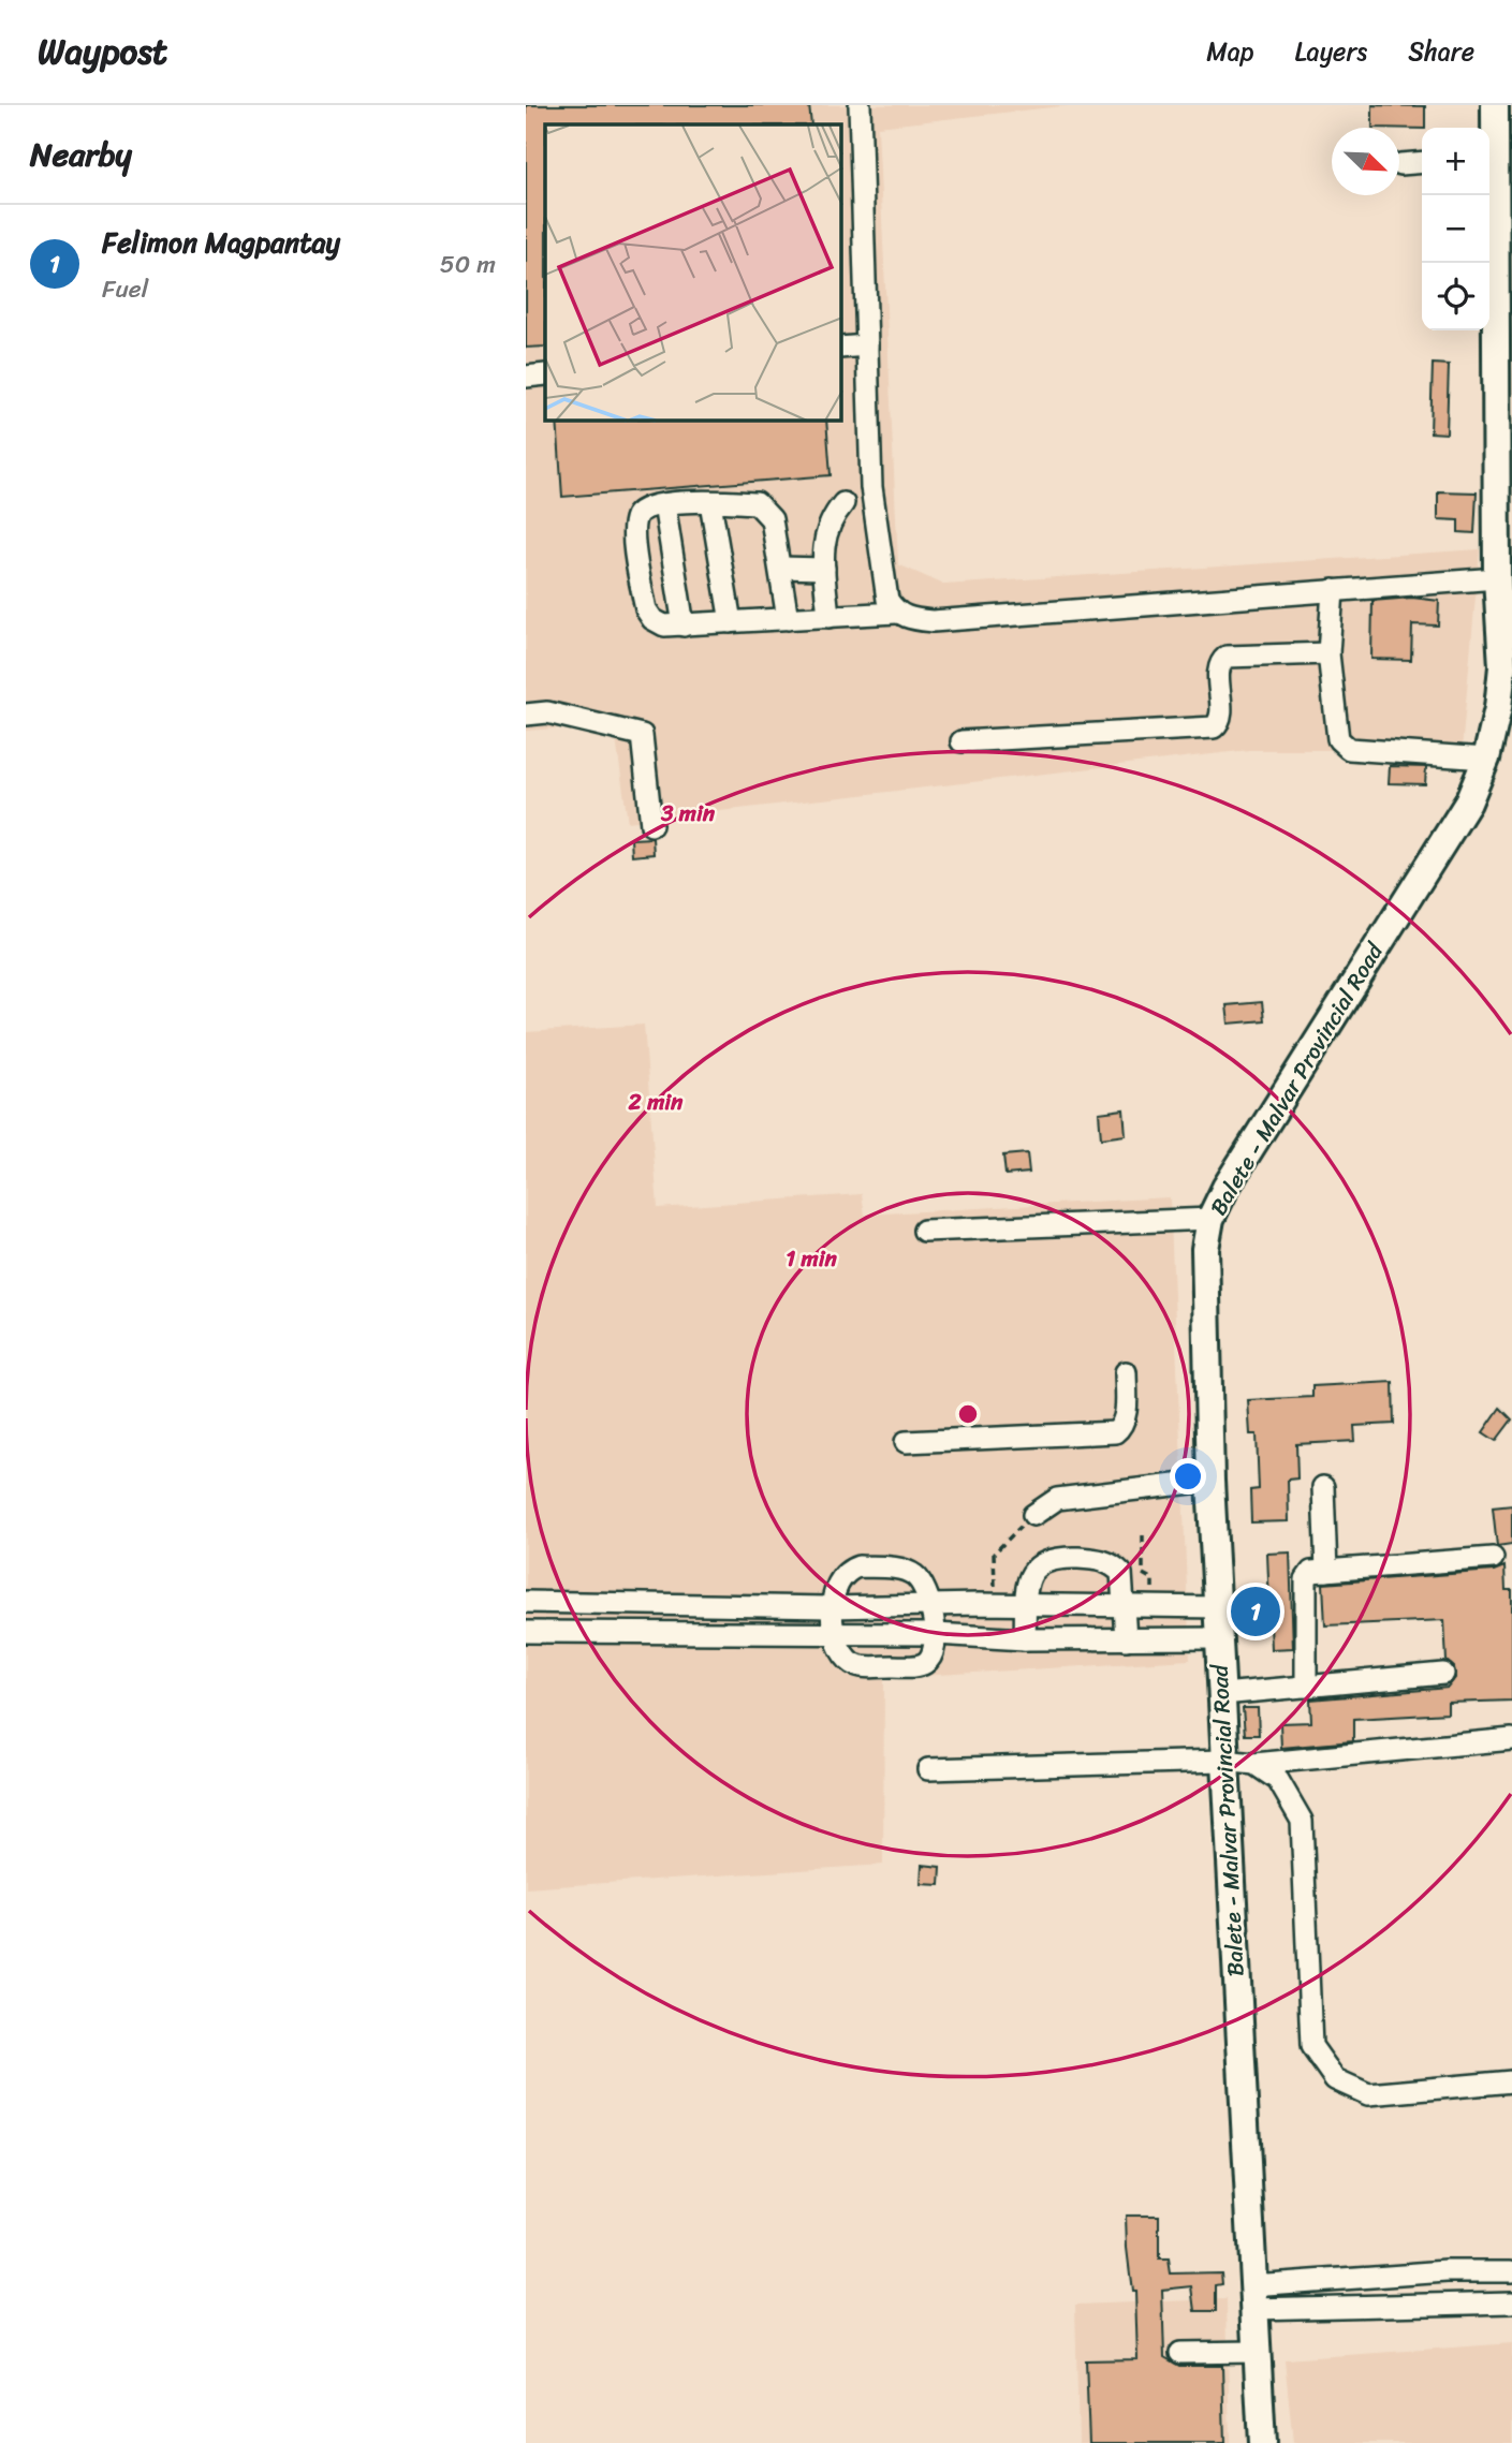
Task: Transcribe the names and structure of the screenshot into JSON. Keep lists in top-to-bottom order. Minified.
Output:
{"streets":{"main road":["Balete - Malvar Provincial Road"]},"north":"bottom right","page":{"header":"Waypost","nav":["Map","Layers","Share"],"heading":"Nearby","map_buttons":["+","−"],"list":[{"mark":"1","name":"Felimon Magpantay","note":"Fuel","value":"50 m"}],"pins":"1"},"rings":["3 min","2 min","1 min"]}
